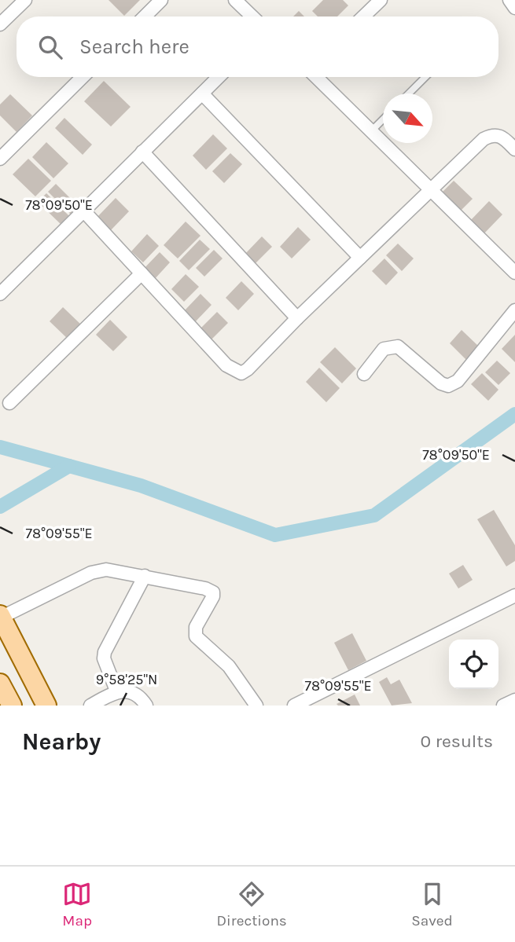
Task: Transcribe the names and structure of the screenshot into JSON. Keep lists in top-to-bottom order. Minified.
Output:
{"north":"bottom right","page":{"search":"Search here","heading":["Nearby","0 results"],"nav":["Map","Directions","Saved"]},"coordinates":["78°09'50\"E","78°09'55\"E","9°58'25\"N"]}
